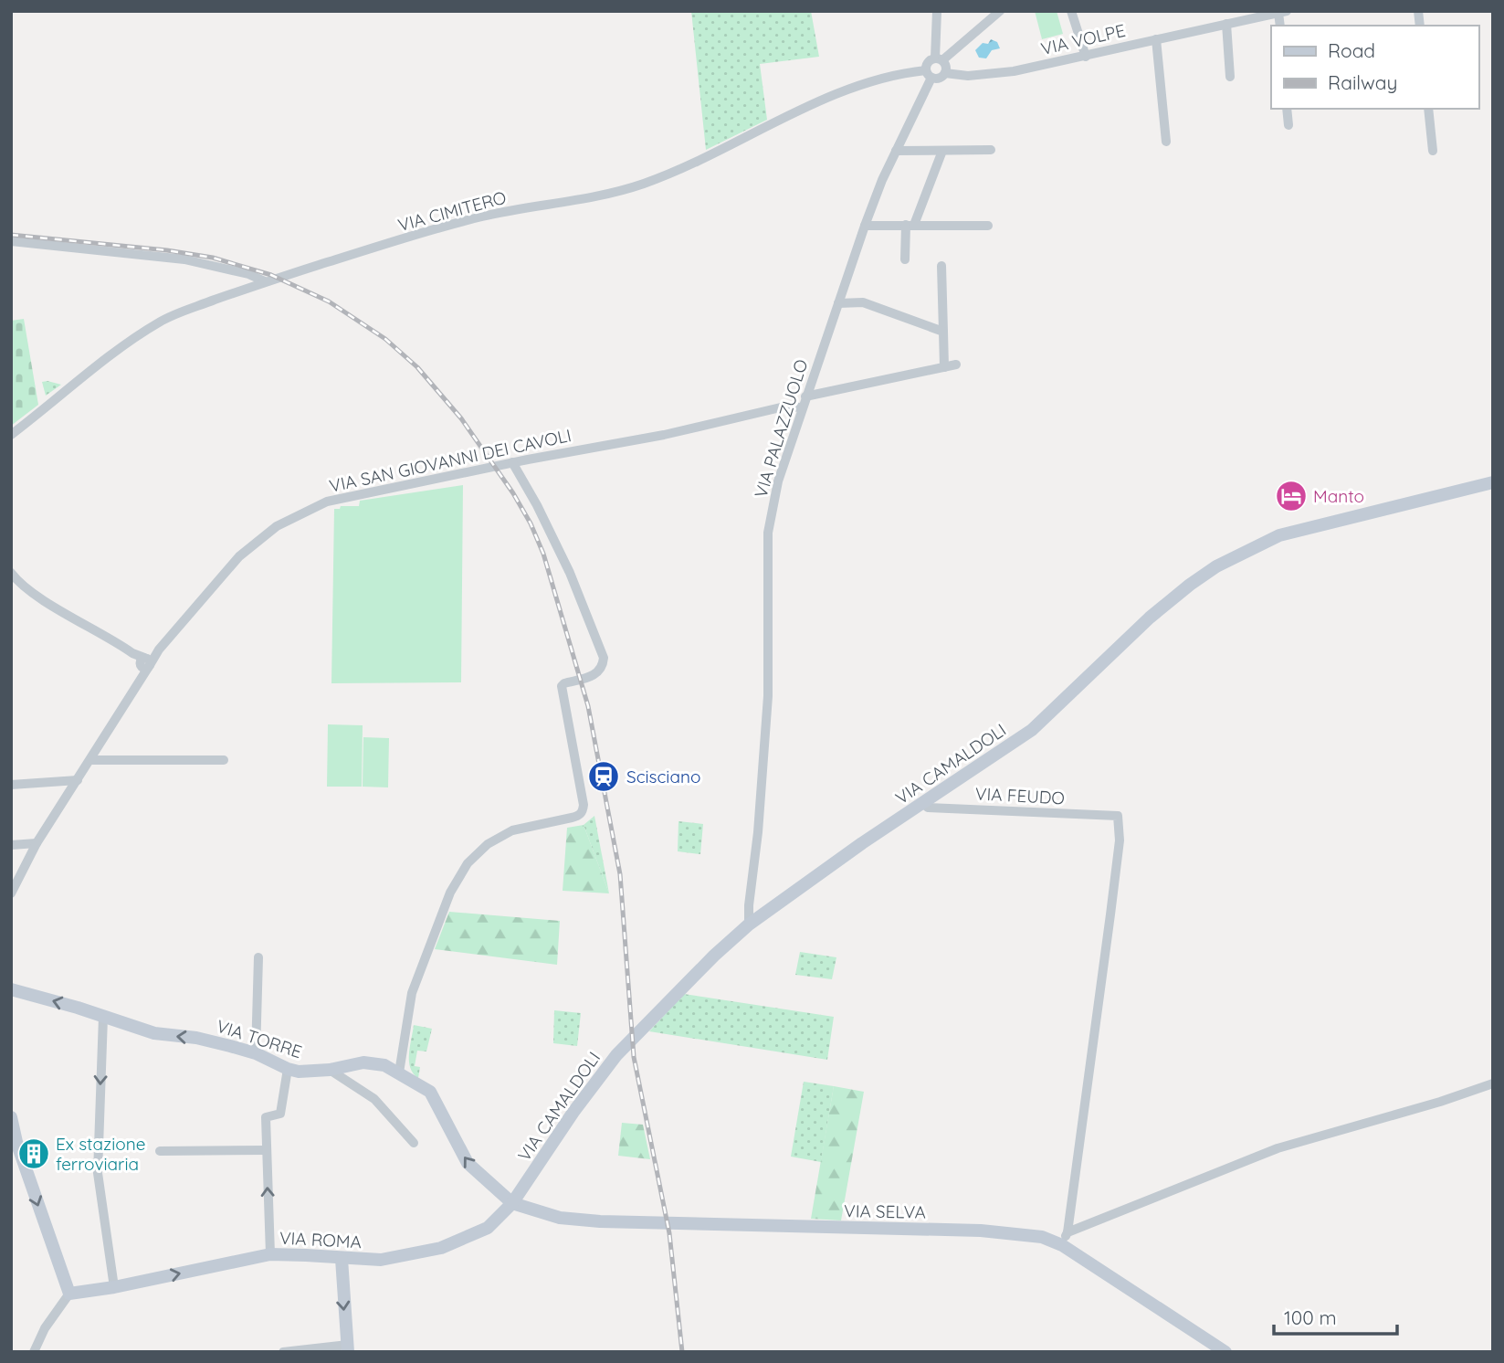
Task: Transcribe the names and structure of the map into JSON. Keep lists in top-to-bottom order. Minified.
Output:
{"streets":{"street":["VIA VOLPE","VIA CIMITERO","VIA PALAZZUOLO","VIA SAN GIOVANNI DEI CAVOLI","VIA CAMALDOLI","VIA FEUDO","VIA TORRE","VIA SELVA","VIA ROMA"]},"crossings":[["VIA VOLPE","VIA CIMITERO"],["VIA VOLPE","VIA PALAZZUOLO"],["VIA CIMITERO","VIA PALAZZUOLO"],["VIA PALAZZUOLO","VIA SAN GIOVANNI DEI CAVOLI"],["VIA PALAZZUOLO","VIA CAMALDOLI"],["VIA CAMALDOLI","VIA FEUDO"],["VIA CAMALDOLI","VIA TORRE"],["VIA CAMALDOLI","VIA SELVA"],["VIA CAMALDOLI","VIA ROMA"],["VIA TORRE","VIA SELVA"],["VIA TORRE","VIA ROMA"],["VIA SELVA","VIA ROMA"]],"one_way":["VIA TORRE"],"places":{"hotel":["Manto"],"station":["Scisciano"],"building":["Ex stazione ferroviaria"]},"legend":["Road","Railway"],"scale_bar":"100 m"}
